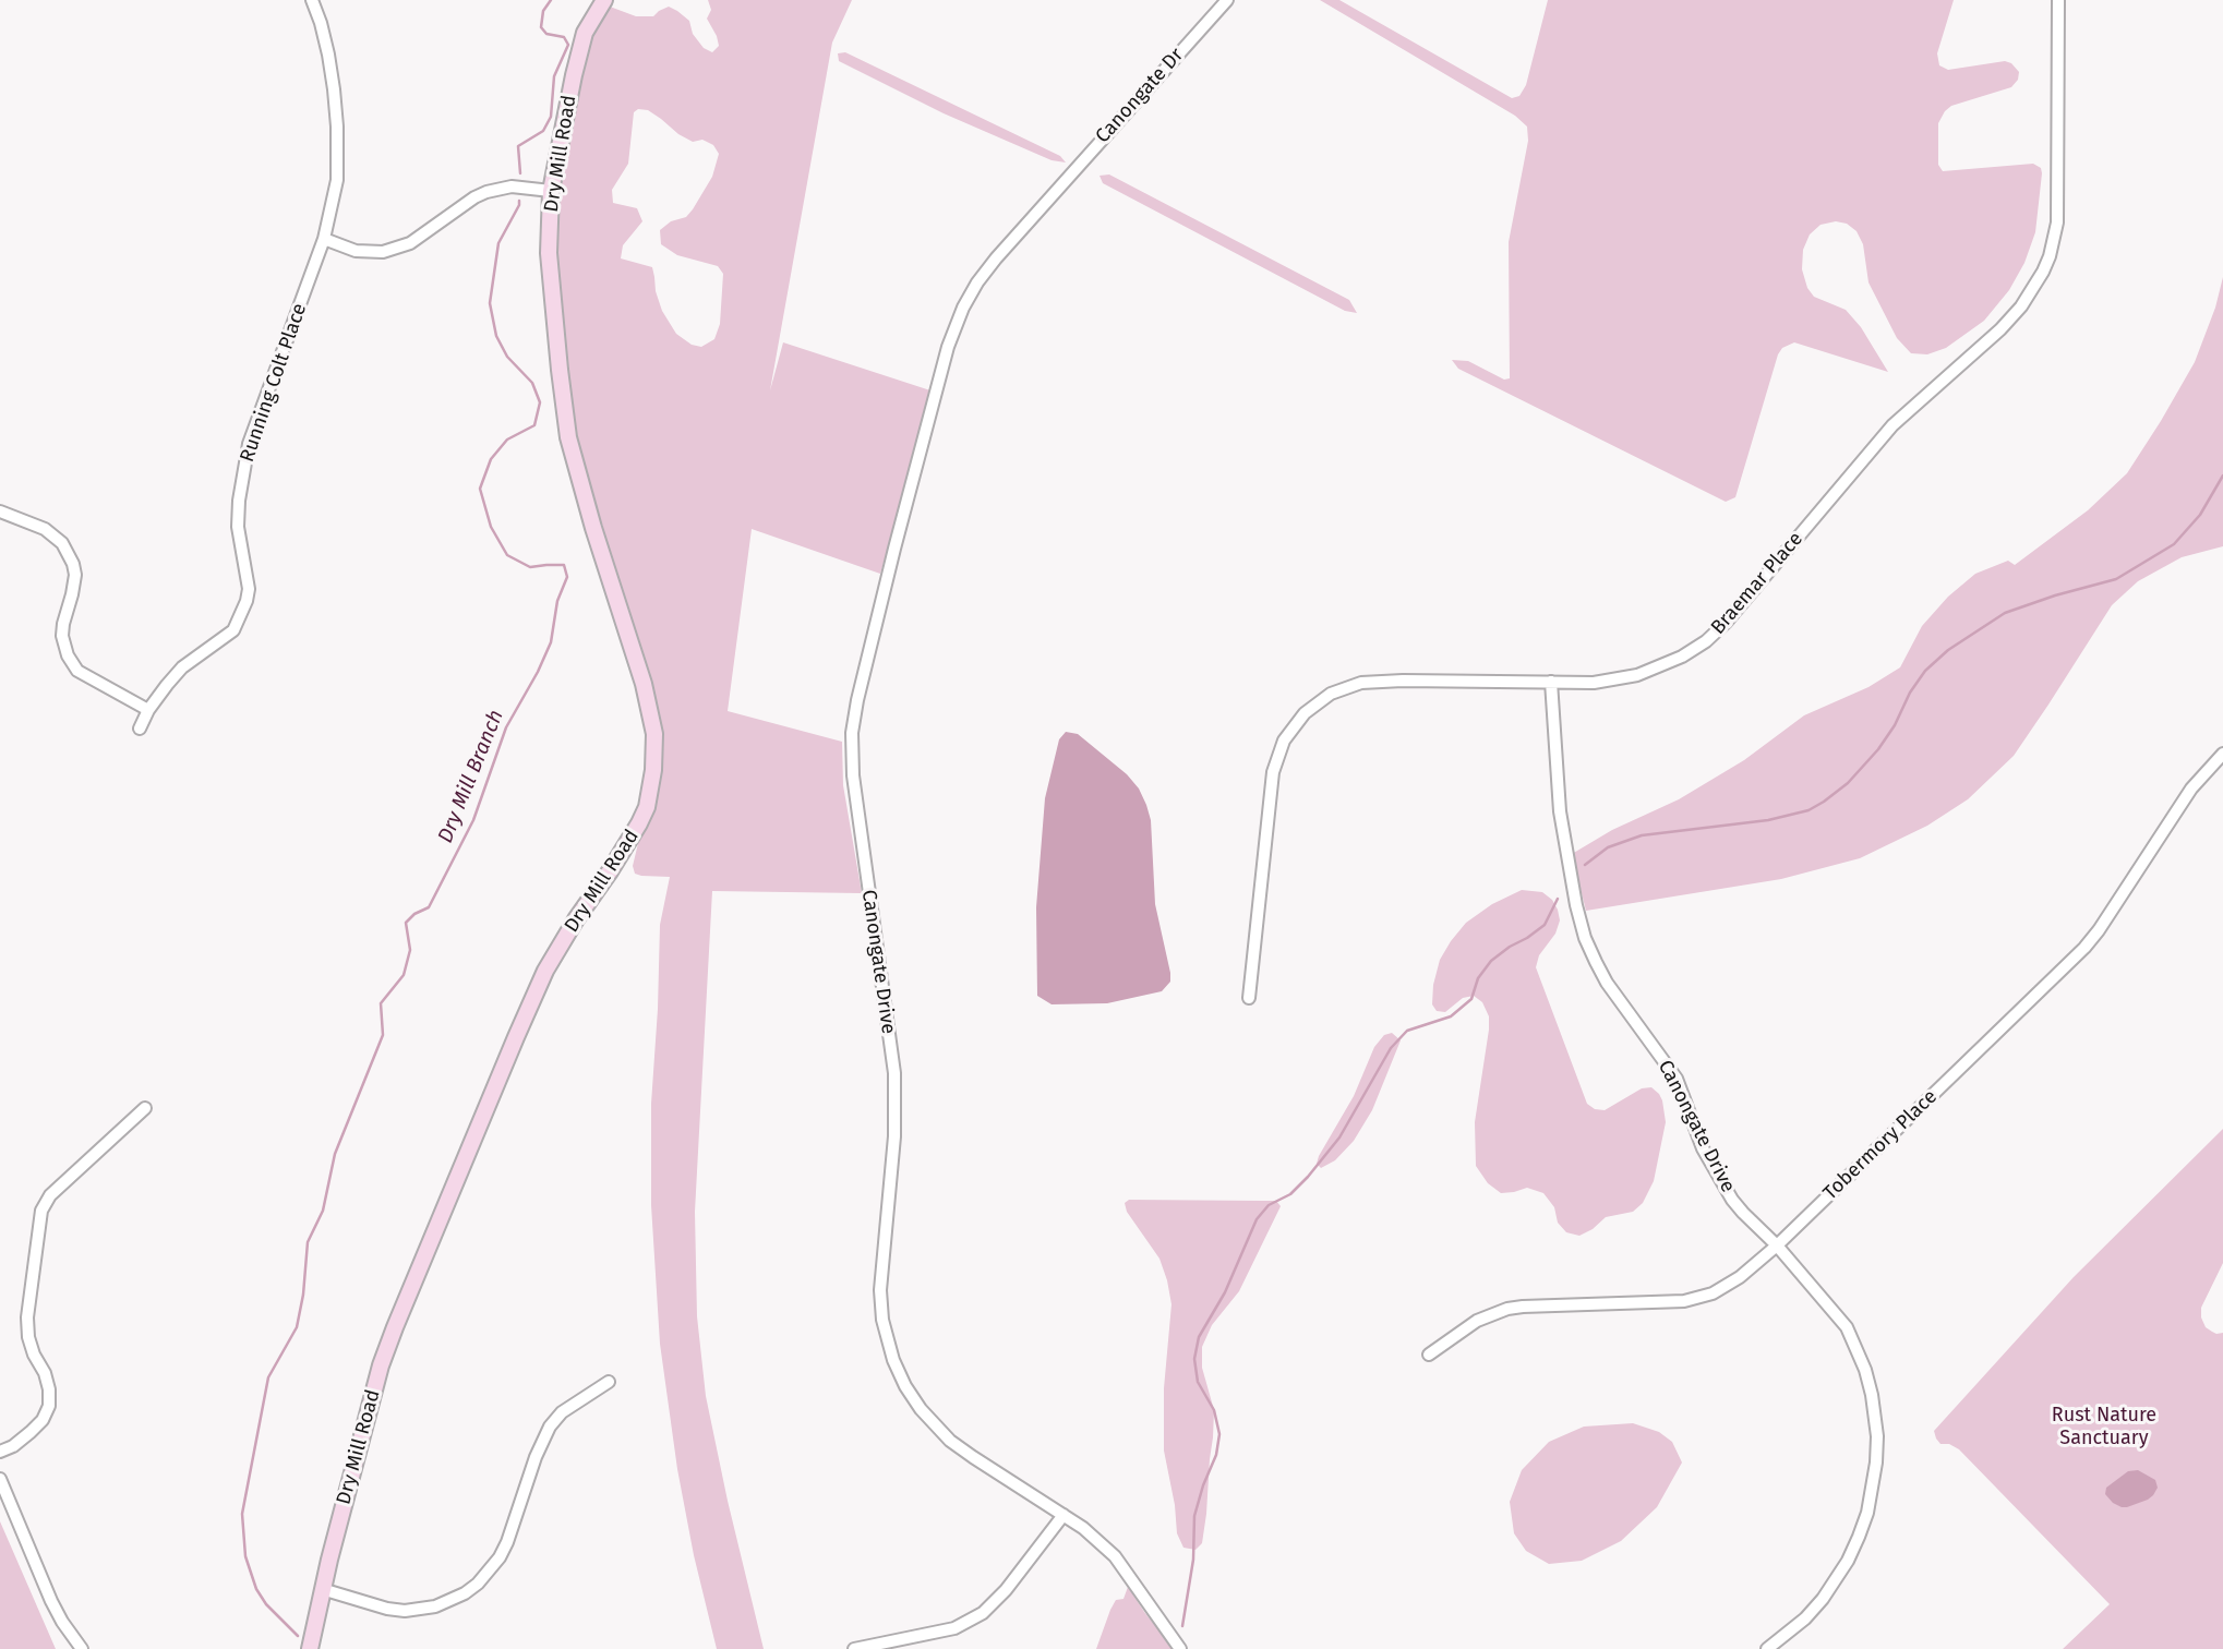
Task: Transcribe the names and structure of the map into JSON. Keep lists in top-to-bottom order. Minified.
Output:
{"streets":{"street":["Canongate Dr","Dry Mill Road","Running Colt Place","Braemar Place","Canongate Drive","Tobermory Place"]},"crossings":[["Canongate Dr","Canongate Drive"],["Braemar Place","Canongate Drive"],["Canongate Drive","Tobermory Place"]],"water":["Dry Mill Branch"],"parks":["Rust Nature Sanctuary"]}
